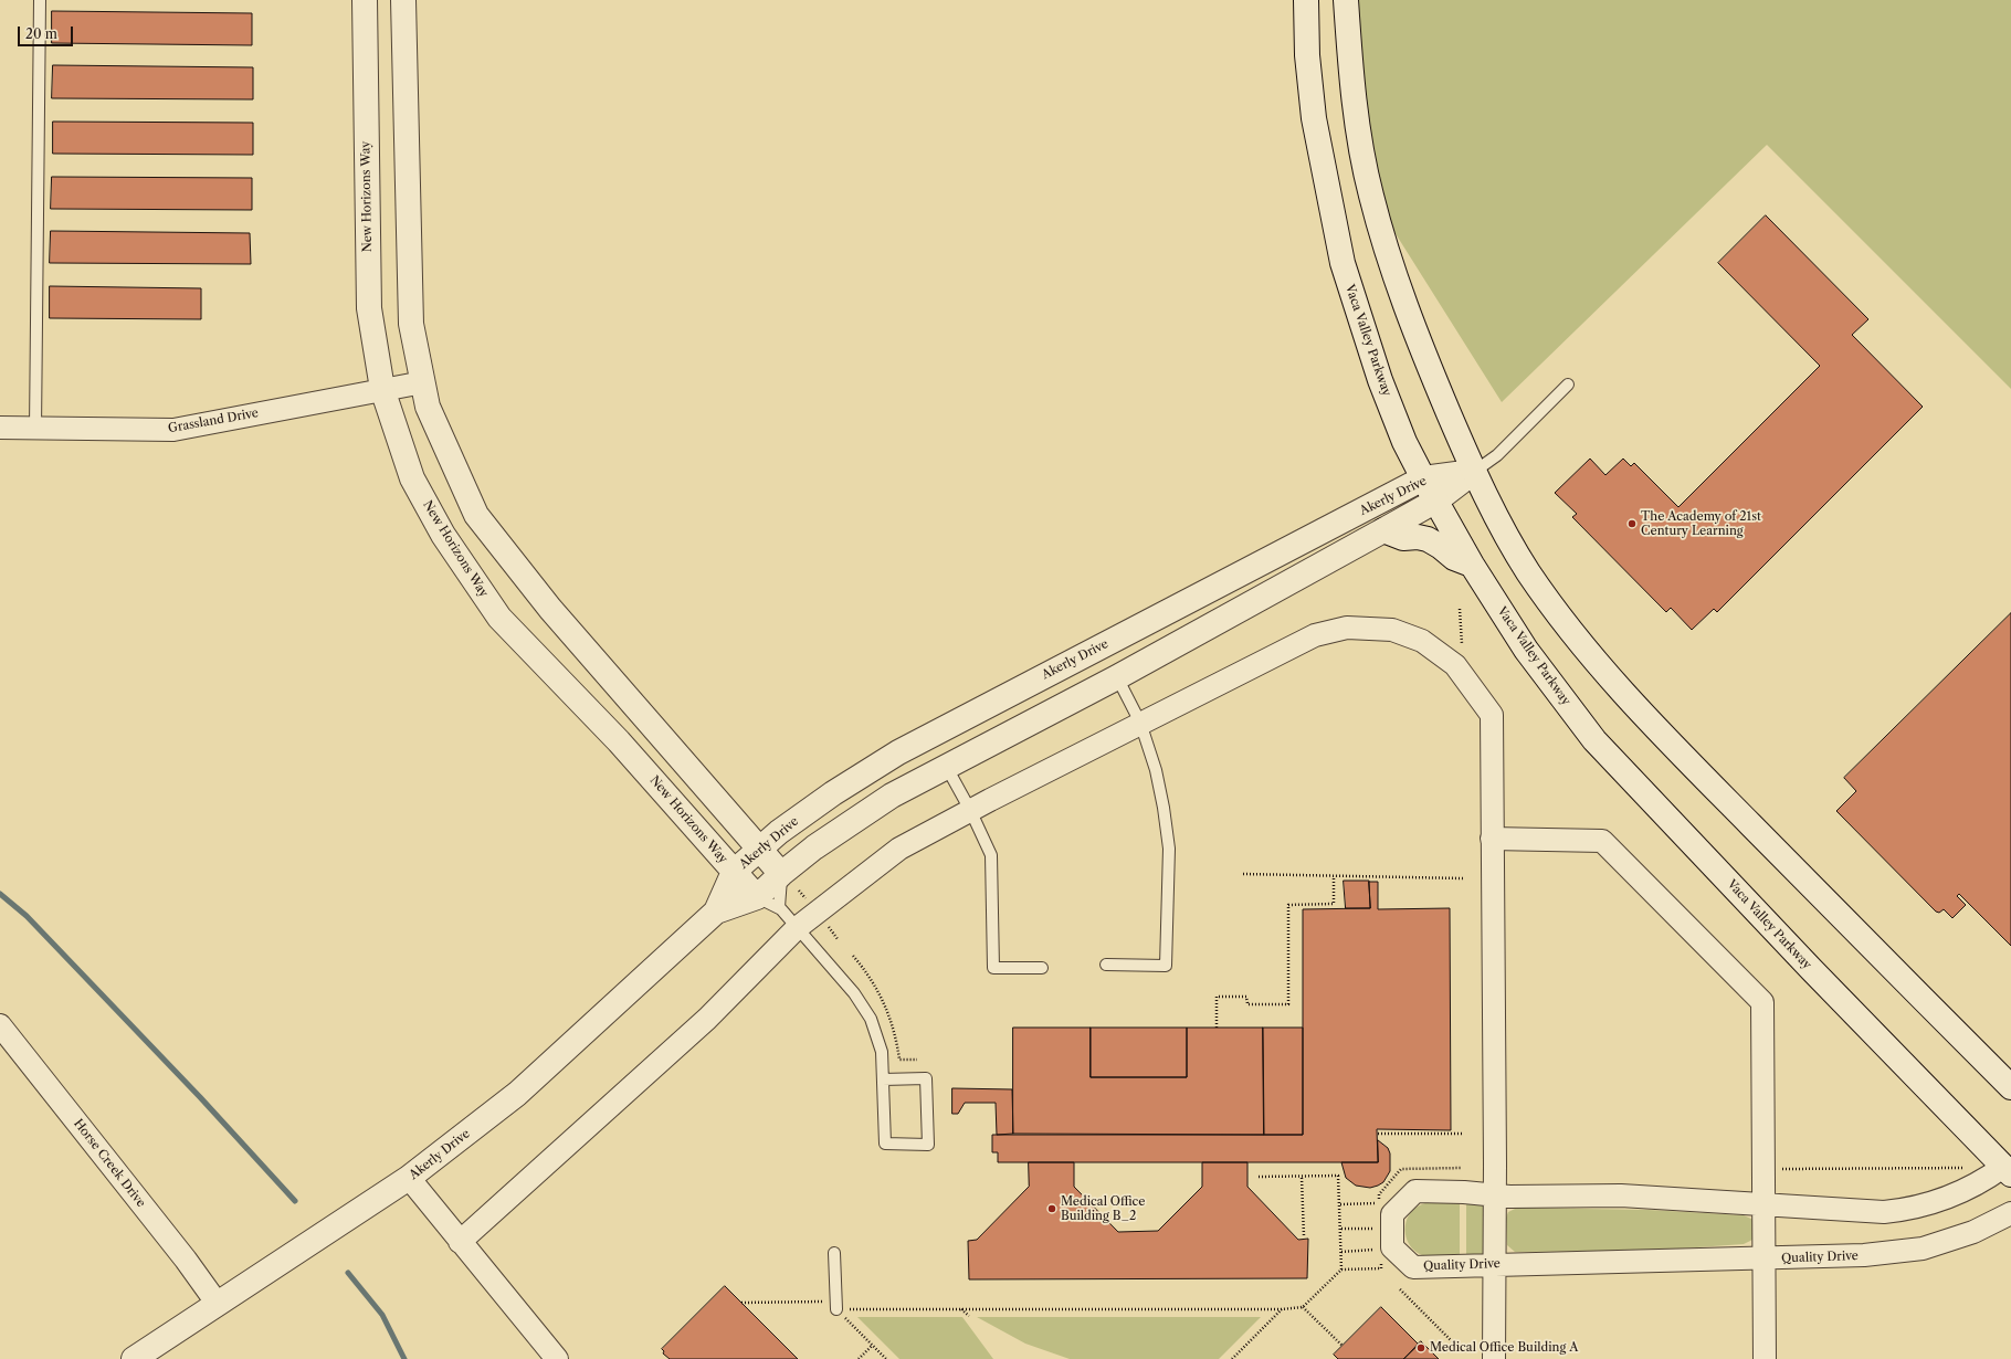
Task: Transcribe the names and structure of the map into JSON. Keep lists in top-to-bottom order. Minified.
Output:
{"streets":{"street":["New Horizons Way","Vaca Valley Parkway","Grassland Drive","Akerly Drive","Horse Creek Drive","Quality Drive"]},"crossings":[["New Horizons Way","Grassland Drive"],["New Horizons Way","Akerly Drive"],["Vaca Valley Parkway","Akerly Drive"],["Vaca Valley Parkway","Quality Drive"],["Akerly Drive","Horse Creek Drive"]],"places":["The Academy of 21st Century Learning","Medical Office Building B_2","Medical Office Building A"],"scale_bar":"20 m"}
